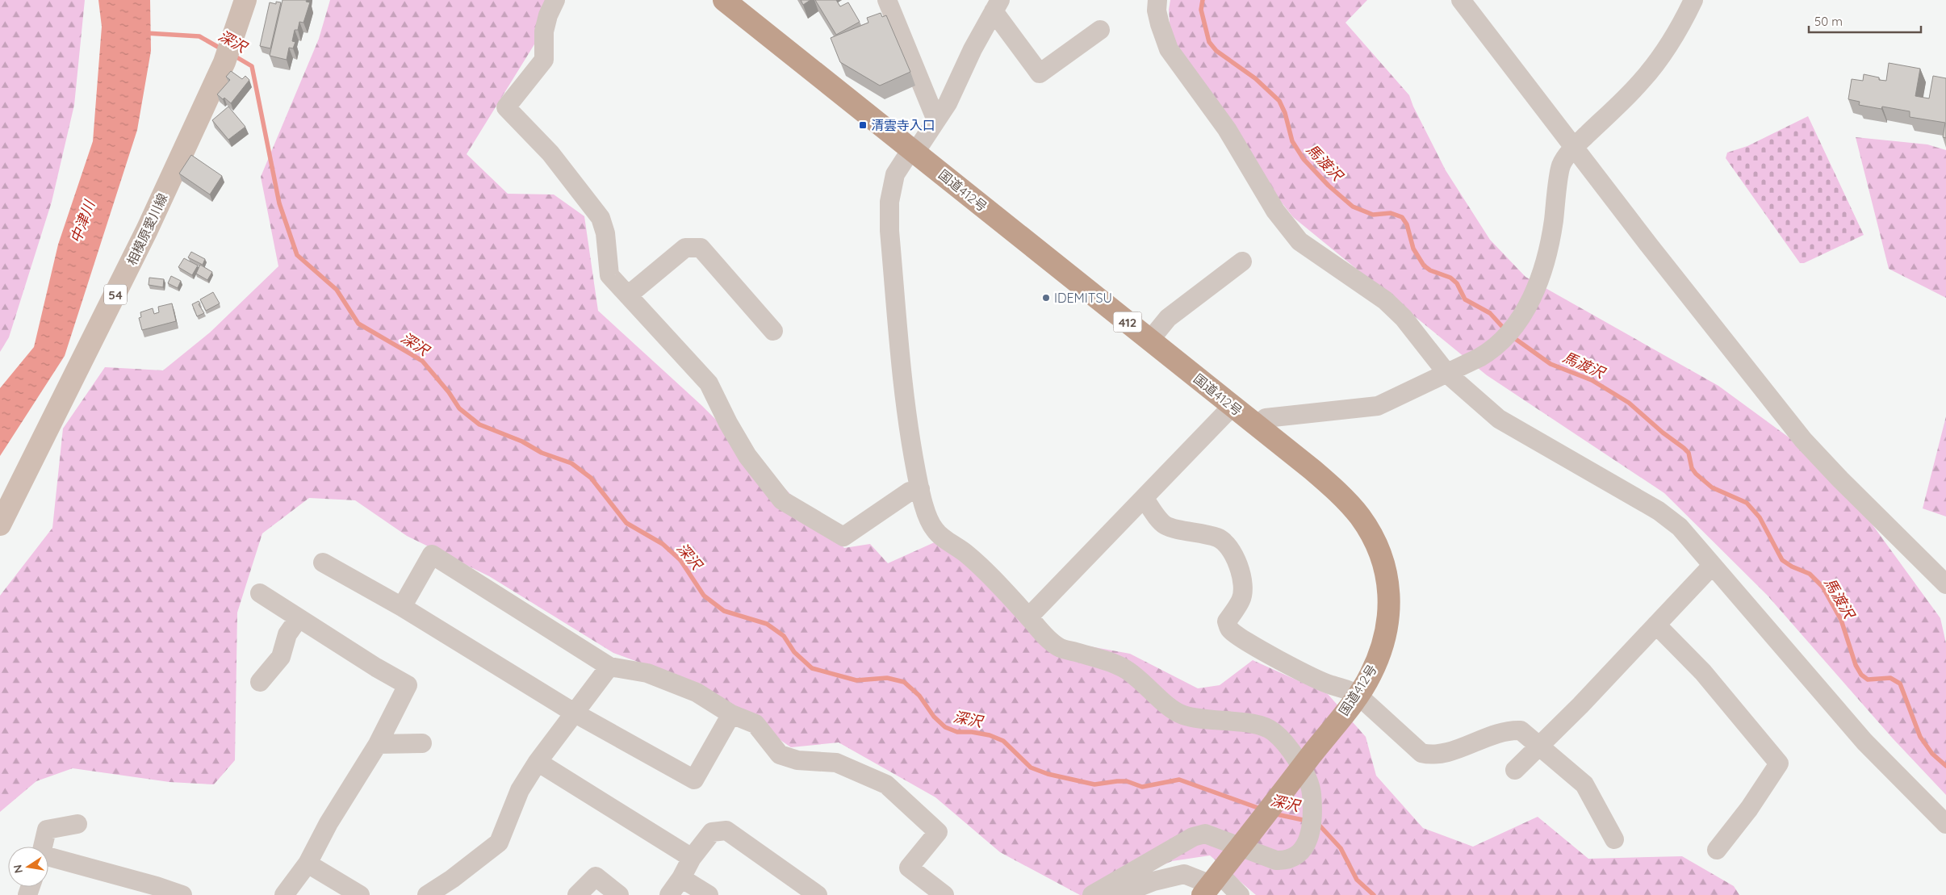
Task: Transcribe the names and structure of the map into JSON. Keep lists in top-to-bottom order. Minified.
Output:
{"streets":{"highway":["国道412号","412"],"main road":["相模原愛川線","54"]},"water":["深沢","馬渡沢","中津川"],"places":{"transit":["清雲寺入口"],"other":["IDEMITSU"]},"scale_bar":"50 m","north":"left"}
